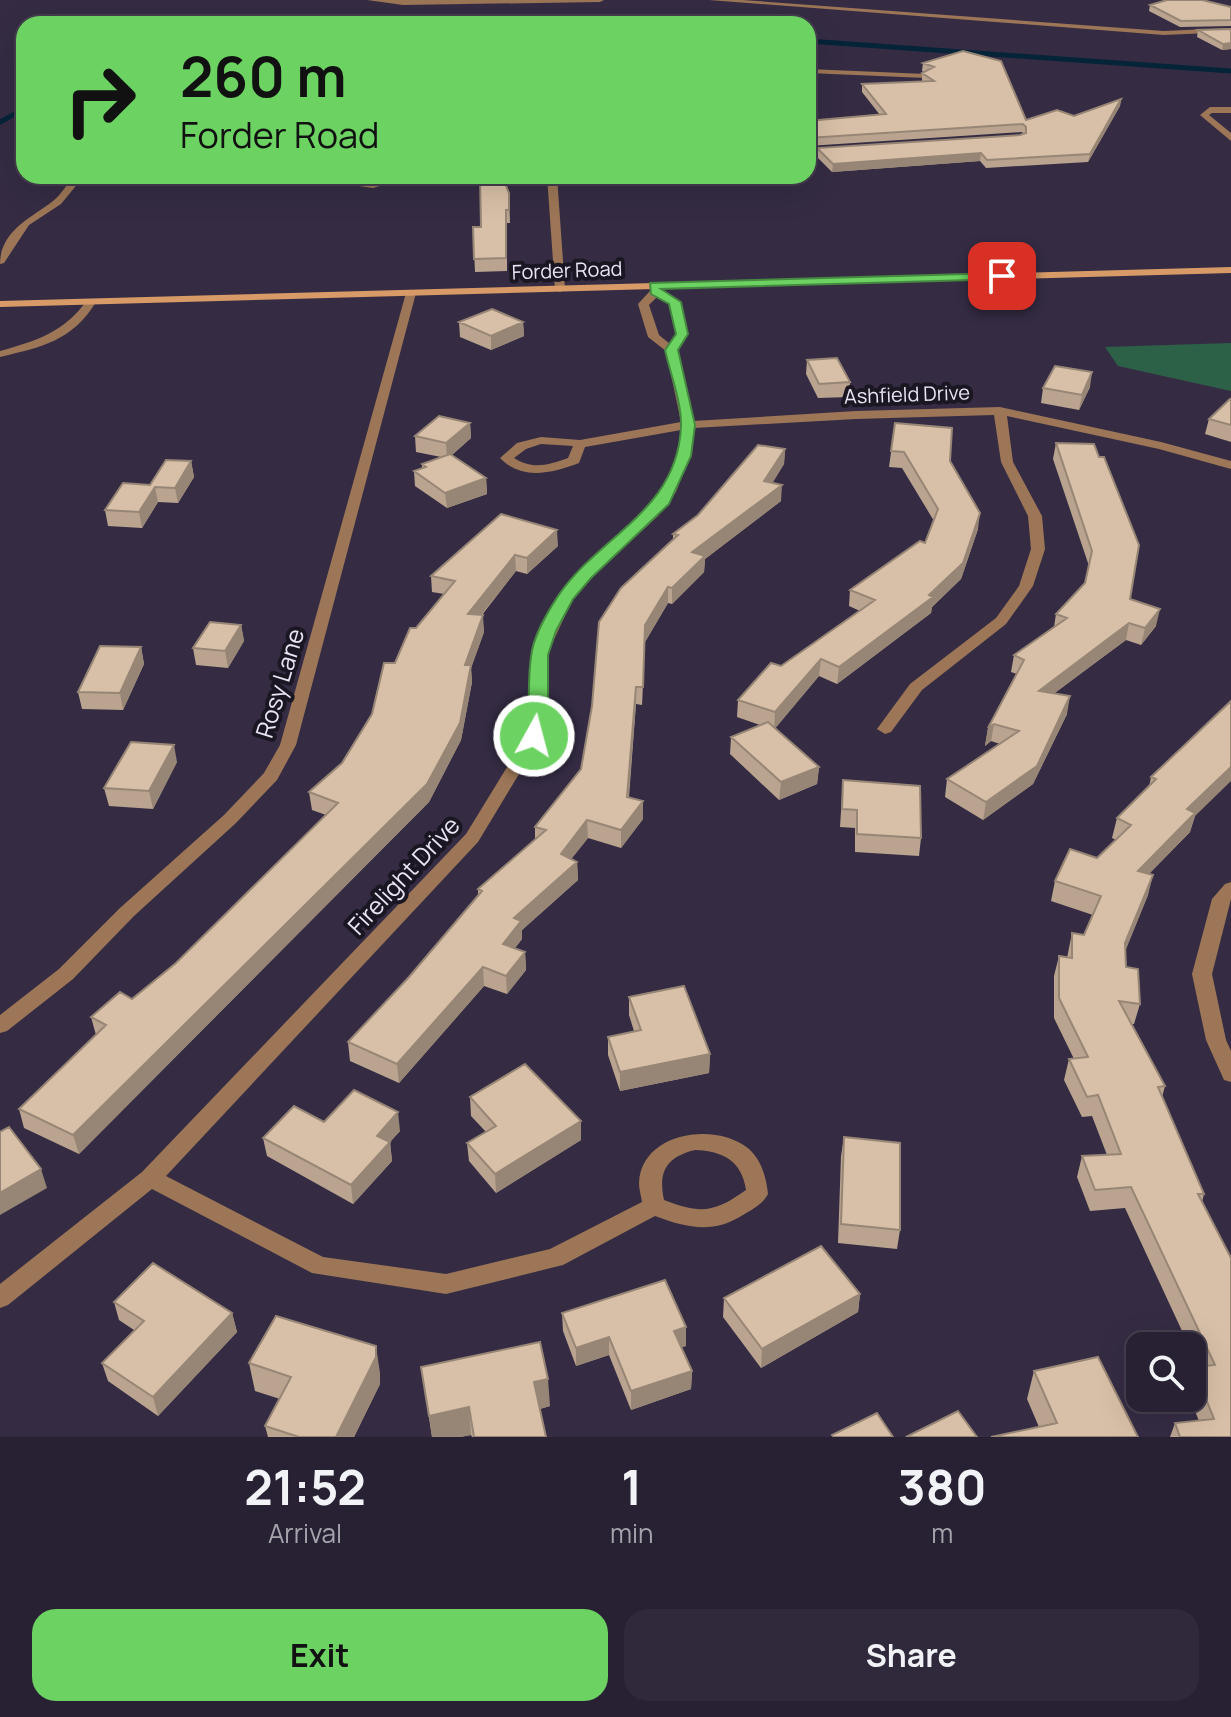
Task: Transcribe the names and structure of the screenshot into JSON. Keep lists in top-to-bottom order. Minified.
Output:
{"streets":{"main road":["Forder Road"],"street":["Ashfield Drive","Rosy Lane","Firelight Drive"]},"crossings":[["Forder Road","Rosy Lane"],["Forder Road","Firelight Drive"],["Ashfield Drive","Firelight Drive"]],"page":{"turn":["260 m","Forder Road"],"eta":["21:52","Arrival","1","min","380","m"],"buttons":["Exit","Share"]}}
